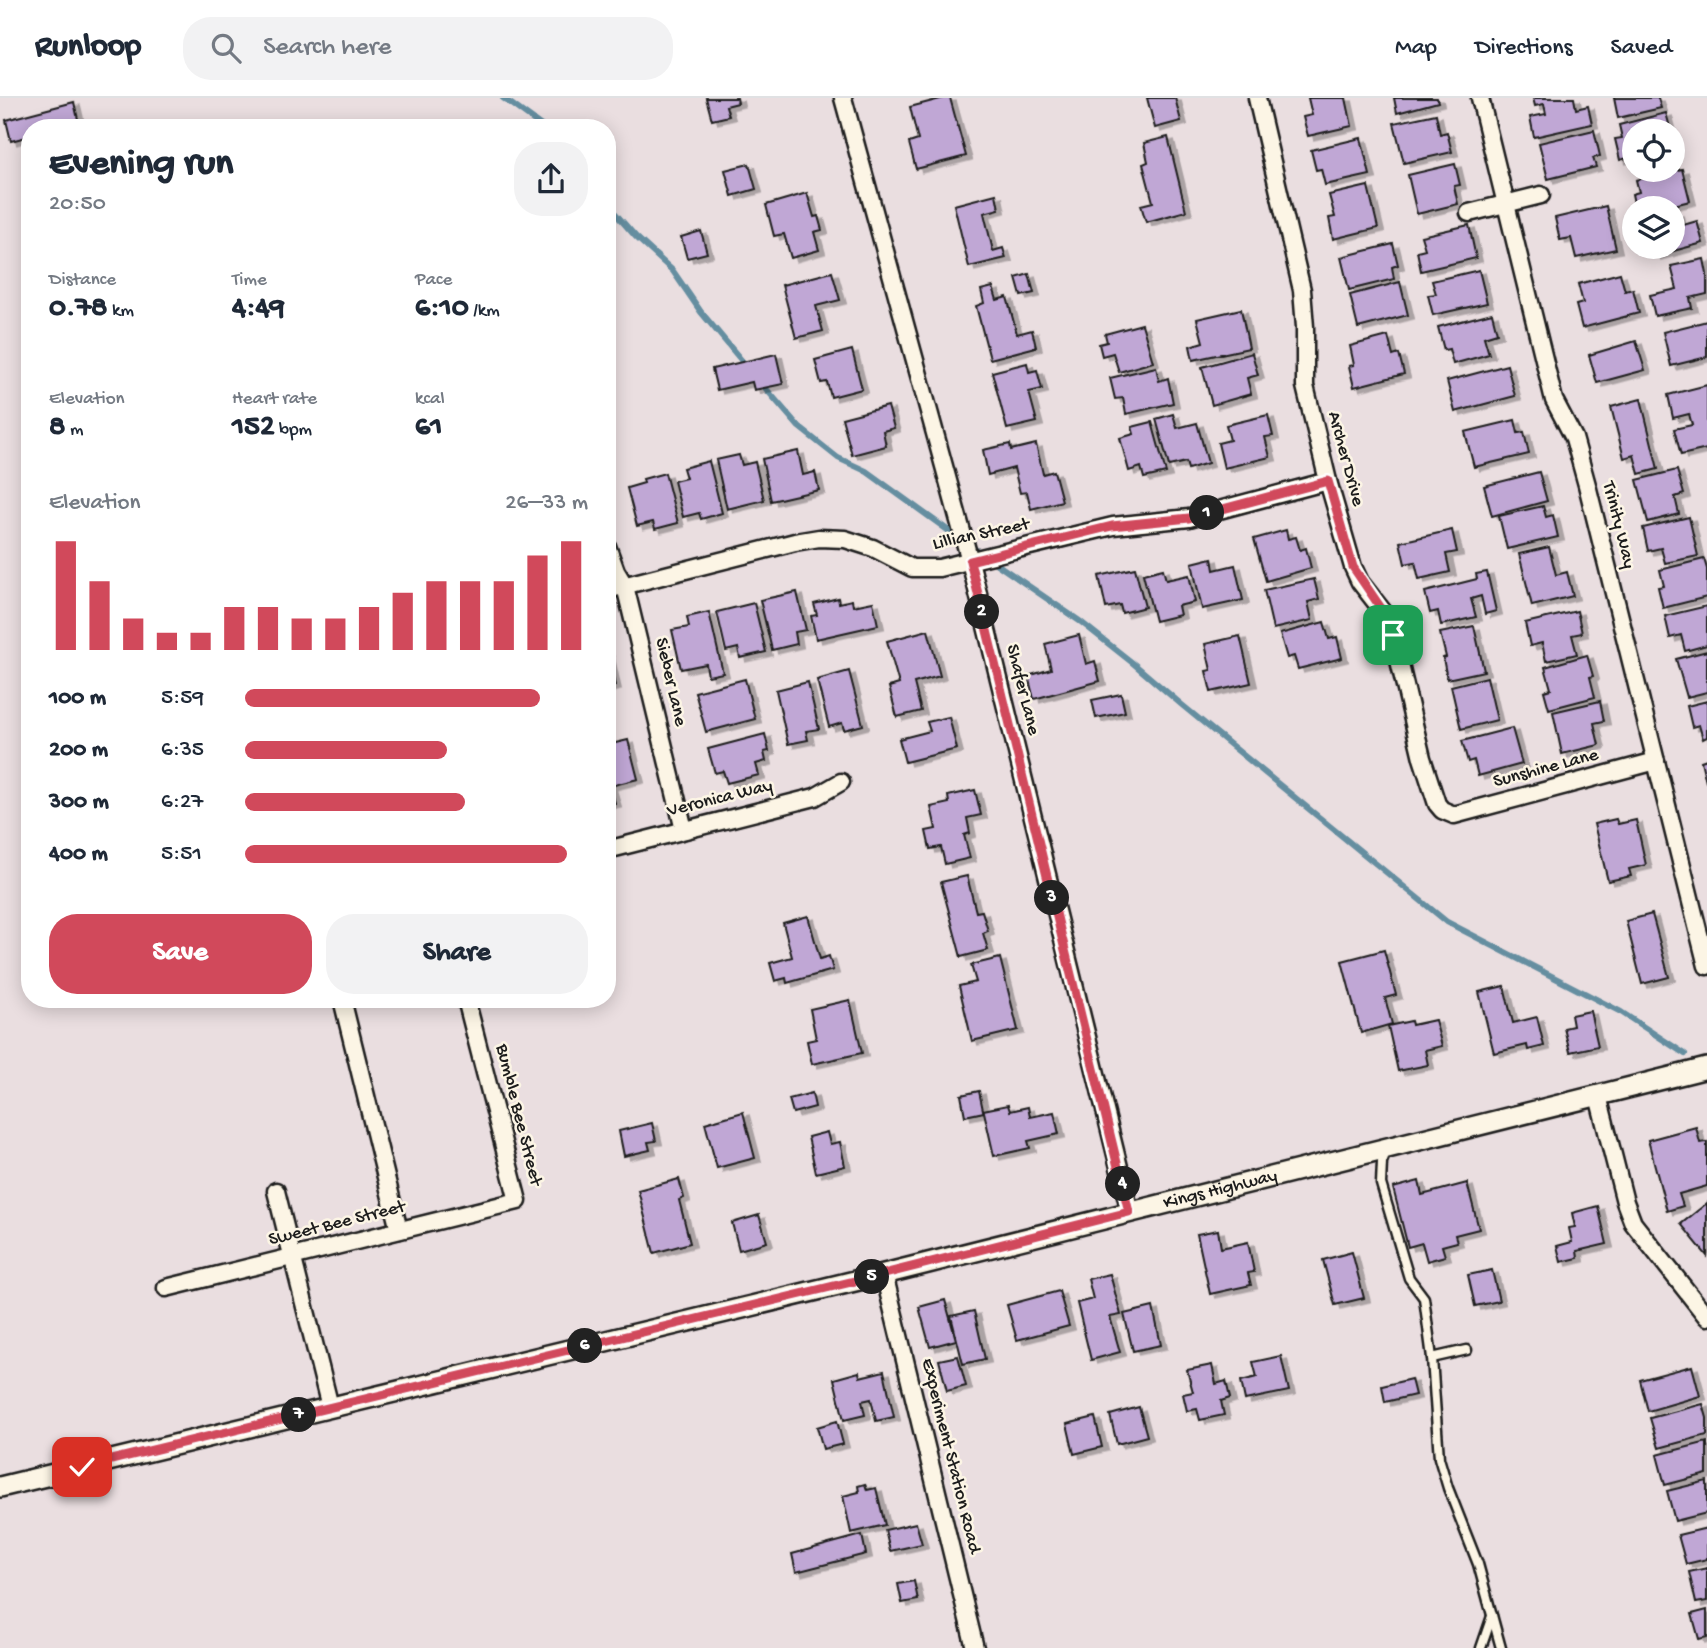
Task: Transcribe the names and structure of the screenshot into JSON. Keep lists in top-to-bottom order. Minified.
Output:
{"streets":{"street":["Archer Drive","Trinity Way","Lillian Street","Sieber Lane","Shafer Lane","Sunshine Lane","Veronica Way","Bumble Bee Street","Kings Highway","Sweet Bee Street","Experiment Station Road"]},"crossings":[["Archer Drive","Lillian Street"],["Archer Drive","Sunshine Lane"],["Trinity Way","Sunshine Lane"],["Lillian Street","Sieber Lane"],["Lillian Street","Shafer Lane"],["Sieber Lane","Veronica Way"],["Shafer Lane","Kings Highway"],["Bumble Bee Street","Sweet Bee Street"],["Kings Highway","Experiment Station Road"]],"page":{"header":"Runloop","search":"Search here","nav":["Map","Directions","Saved"],"heading":["Evening run","20:50"],"stats":[["Distance","0.78 km"],["Time","4:49"],["Pace","6:10 /km"],["Elevation","8 m"],["Heart rate","152 bpm"],["kcal","61"]],"chart":["Elevation","26–33 m"],"pins":["1","2","3","4","5","6","7"],"list":[{"name":"100 m","note":"5:59"},{"name":"200 m","note":"6:35"},{"name":"300 m","note":"6:27"},{"name":"400 m","note":"5:51"}],"buttons":["Save","Share"]}}
